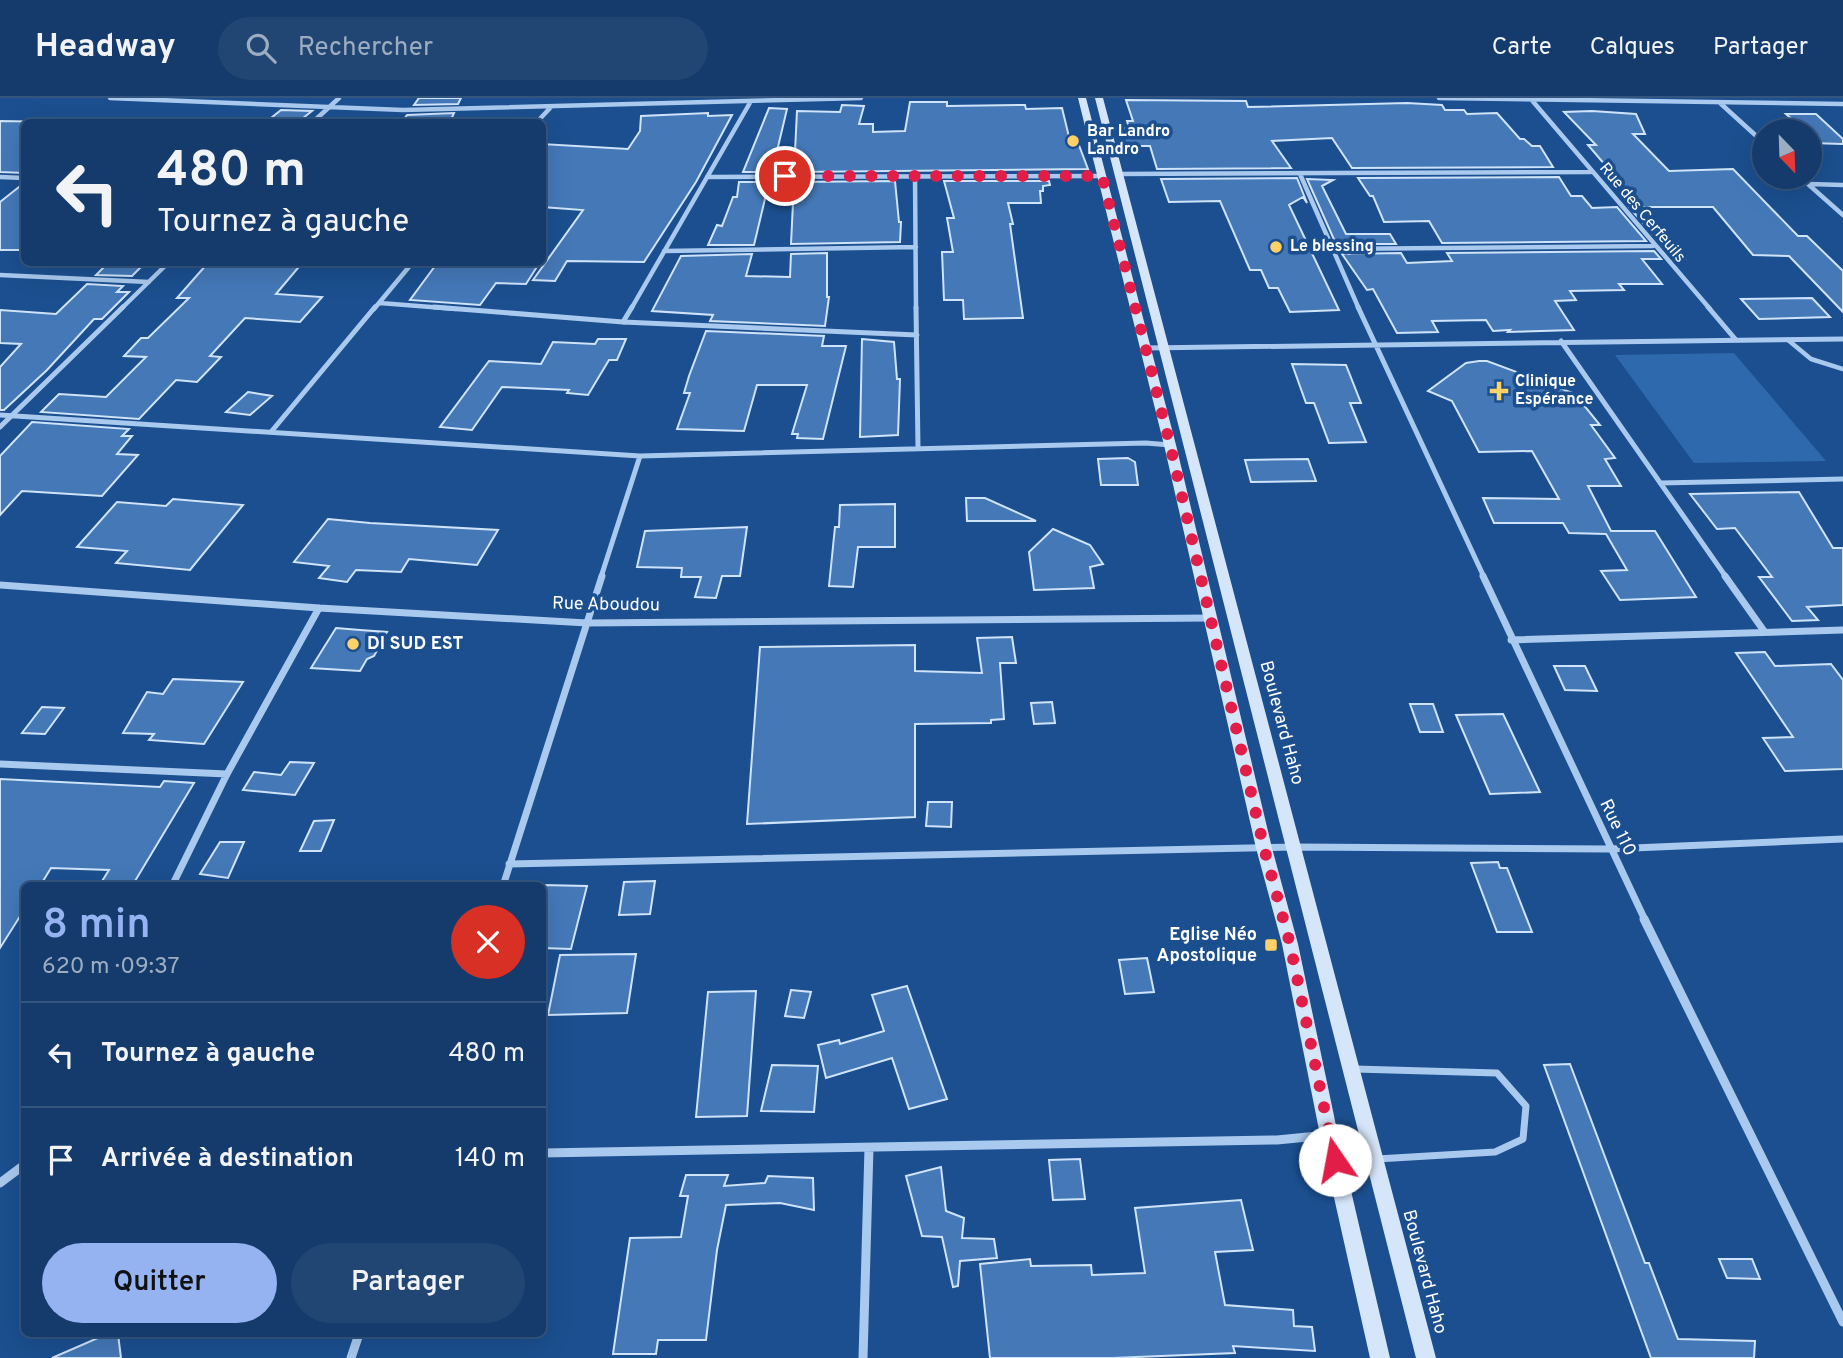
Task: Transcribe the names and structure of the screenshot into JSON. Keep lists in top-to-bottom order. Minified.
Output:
{"streets":{"main road":["Boulevard Haho"],"street":["Rue des Cerfeuils","Rue Aboudou","Rue 110"]},"places":{"other":["Bar Landro Landro","Le blessing","DI SUD EST"],"health":["Clinique Espérance"],"transit":["Eglise Néo Apostolique"]},"north":"bottom right","page":{"header":"Headway","search":"Rechercher","nav":["Carte","Calques","Partager"],"turn":["480 m","Tournez à gauche"],"heading":["8 min","620 m · 09:37"],"list":[{"name":"Tournez à gauche","value":"480 m"},{"name":"Arrivée à destination","value":"140 m"}],"buttons":["Quitter","Partager"]}}
